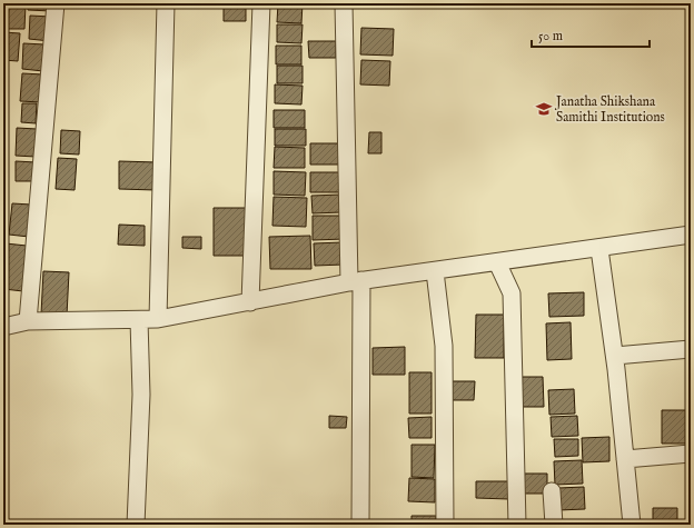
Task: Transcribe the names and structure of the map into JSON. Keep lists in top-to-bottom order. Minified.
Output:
{"places":{"school or university":["Janatha Shikshana Samithi Institutions"]},"scale_bar":"50 m"}
